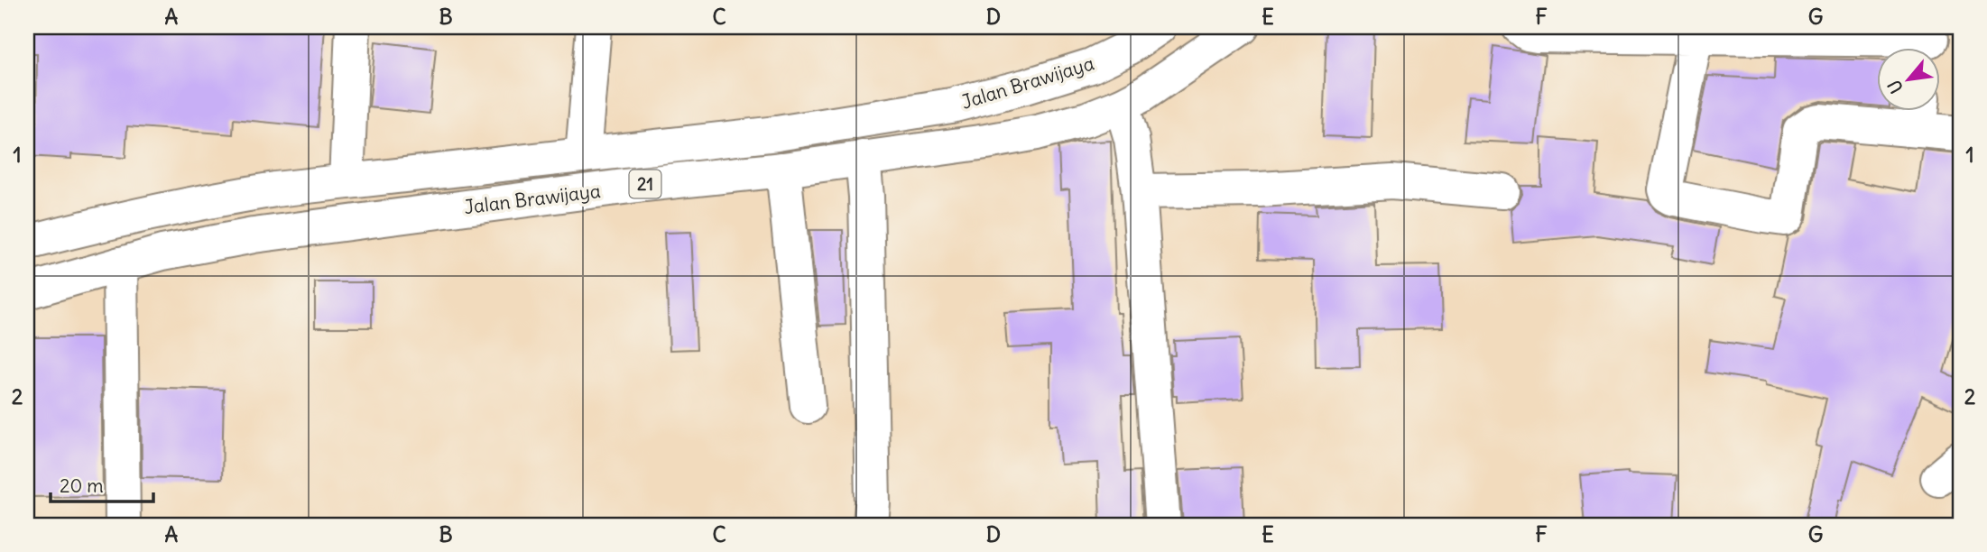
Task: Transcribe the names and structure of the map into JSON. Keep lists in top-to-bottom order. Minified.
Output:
{"streets":{"main road":["Jalan Brawijaya","21"]},"scale_bar":"20 m","north":"bottom left","grid":{"columns":["A","B","C","D","E","F","G"],"rows":["1","2"]}}
